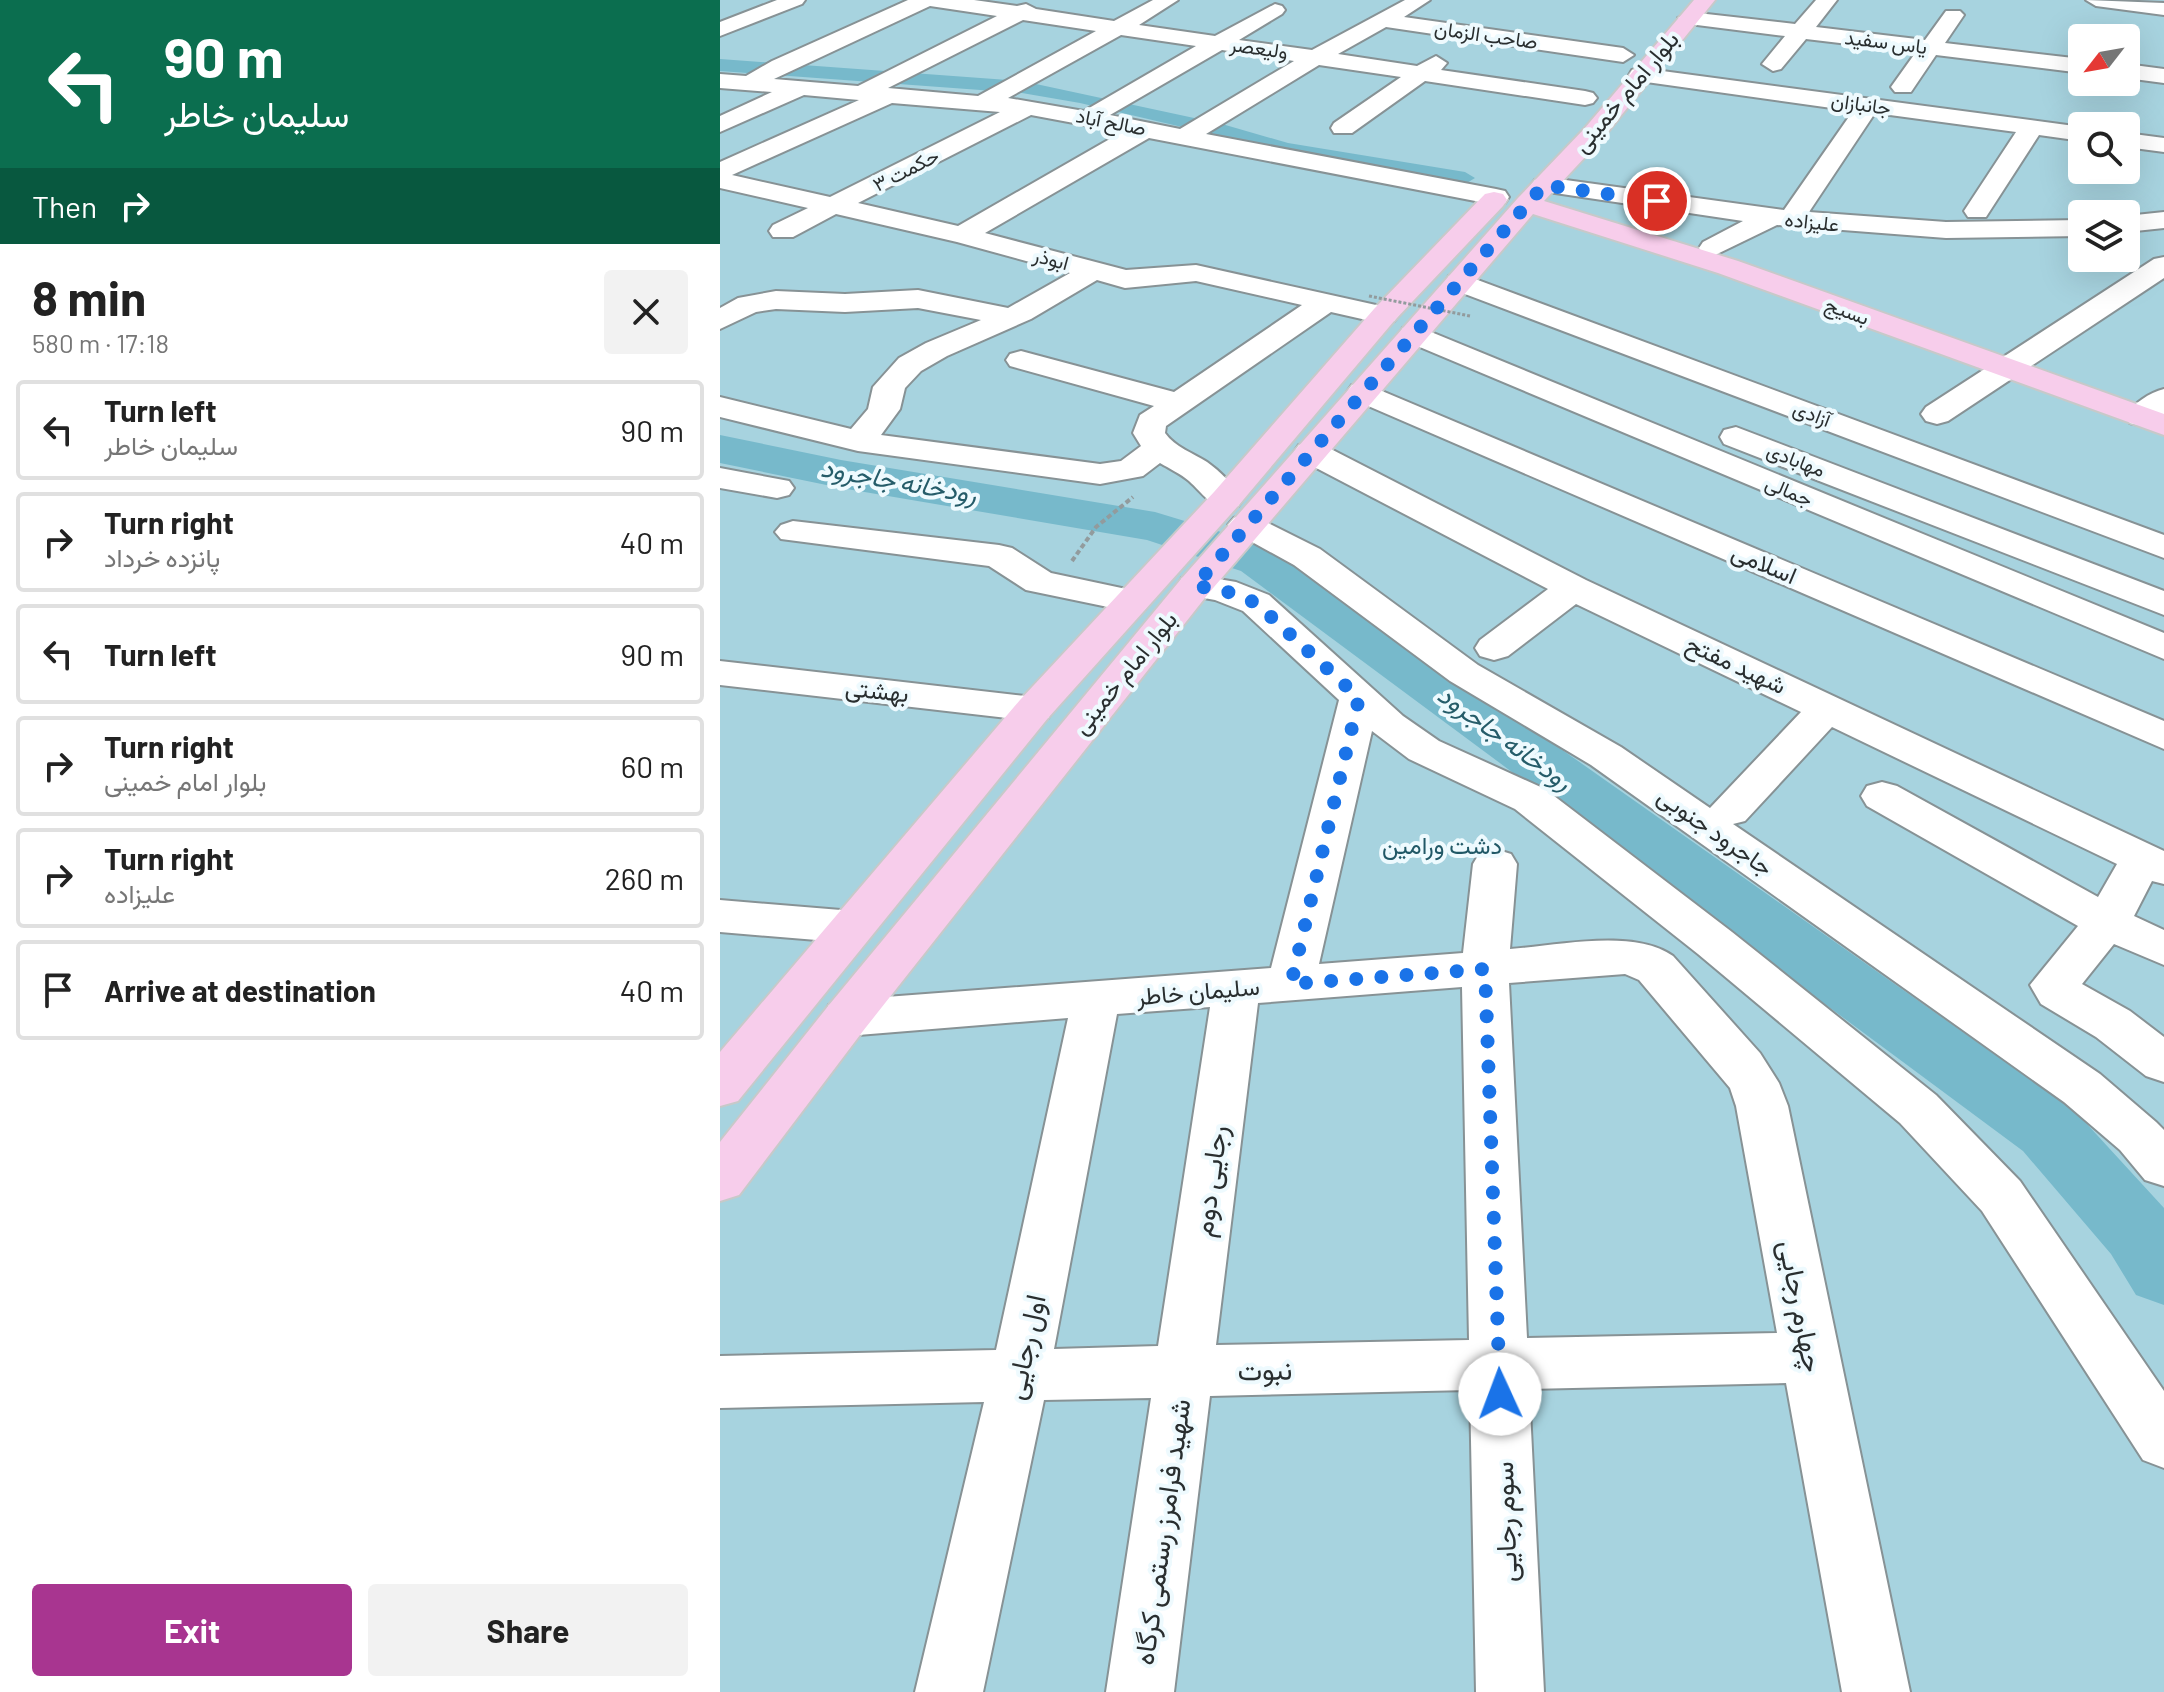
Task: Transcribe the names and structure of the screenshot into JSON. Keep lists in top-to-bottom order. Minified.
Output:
{"streets":{"main road":["بلوار امام خمینی","بسیج"],"street":["صاحب الزمان","یاس سفید","ولیعصر","جانبازان","صالح آباد","حکمت ۳","علیزاده","ابوذر","آزادی","مهابادی","جمالی","اسلامی","شهید مفتح","بهشتی","جاجرود جنوبی","سلیمان خاطر","رجایی دوم","چهارم رجایی","اول رجایی","نبوت","سوم رجایی","شهید فرامرز رستمی کرگاه"]},"crossings":[["صاحب الزمان","ولیعصر"],["صاحب الزمان","بلوار امام خمینی"],["یاس سفید","بلوار امام خمینی"],["ولیعصر","بلوار امام خمینی"],["بلوار امام خمینی","جانبازان"],["بلوار امام خمینی","صالح آباد"],["بلوار امام خمینی","علیزاده"],["بلوار امام خمینی","ابوذر"],["بلوار امام خمینی","بسیج"],["بلوار امام خمینی","آزادی"],["بلوار امام خمینی","مهابادی"],["بلوار امام خمینی","جمالی"],["بلوار امام خمینی","اسلامی"],["بلوار امام خمینی","شهید مفتح"],["بلوار امام خمینی","بهشتی"],["بلوار امام خمینی","جاجرود جنوبی"],["بلوار امام خمینی","سلیمان خاطر"],["صالح آباد","حکمت ۳"],["حکمت ۳","ابوذر"],["علیزاده","بسیج"],["مهابادی","جمالی"],["سلیمان خاطر","رجایی دوم"],["سلیمان خاطر","چهارم رجایی"],["سلیمان خاطر","اول رجایی"],["سلیمان خاطر","سوم رجایی"],["رجایی دوم","نبوت"],["رجایی دوم","شهید فرامرز رستمی کرگاه"],["چهارم رجایی","نبوت"],["اول رجایی","نبوت"],["نبوت","سوم رجایی"],["نبوت","شهید فرامرز رستمی کرگاه"]],"water":["رودخانه جاجرود"],"parks":["دشت ورامین"],"north":"bottom left","page":{"turn":["90 m","سلیمان خاطر"],"then":"Then","heading":["8 min","580 m · 17:18"],"list":[{"name":"Turn left","note":"سلیمان خاطر","value":"90 m"},{"name":"Turn right","note":"پانزده خرداد","value":"40 m"},{"name":"Turn left","value":"90 m"},{"name":"Turn right","note":"بلوار امام خمینی","value":"60 m"},{"name":"Turn right","note":"علیزاده","value":"260 m"},{"name":"Arrive at destination","value":"40 m"}],"buttons":["Exit","Share"]}}
